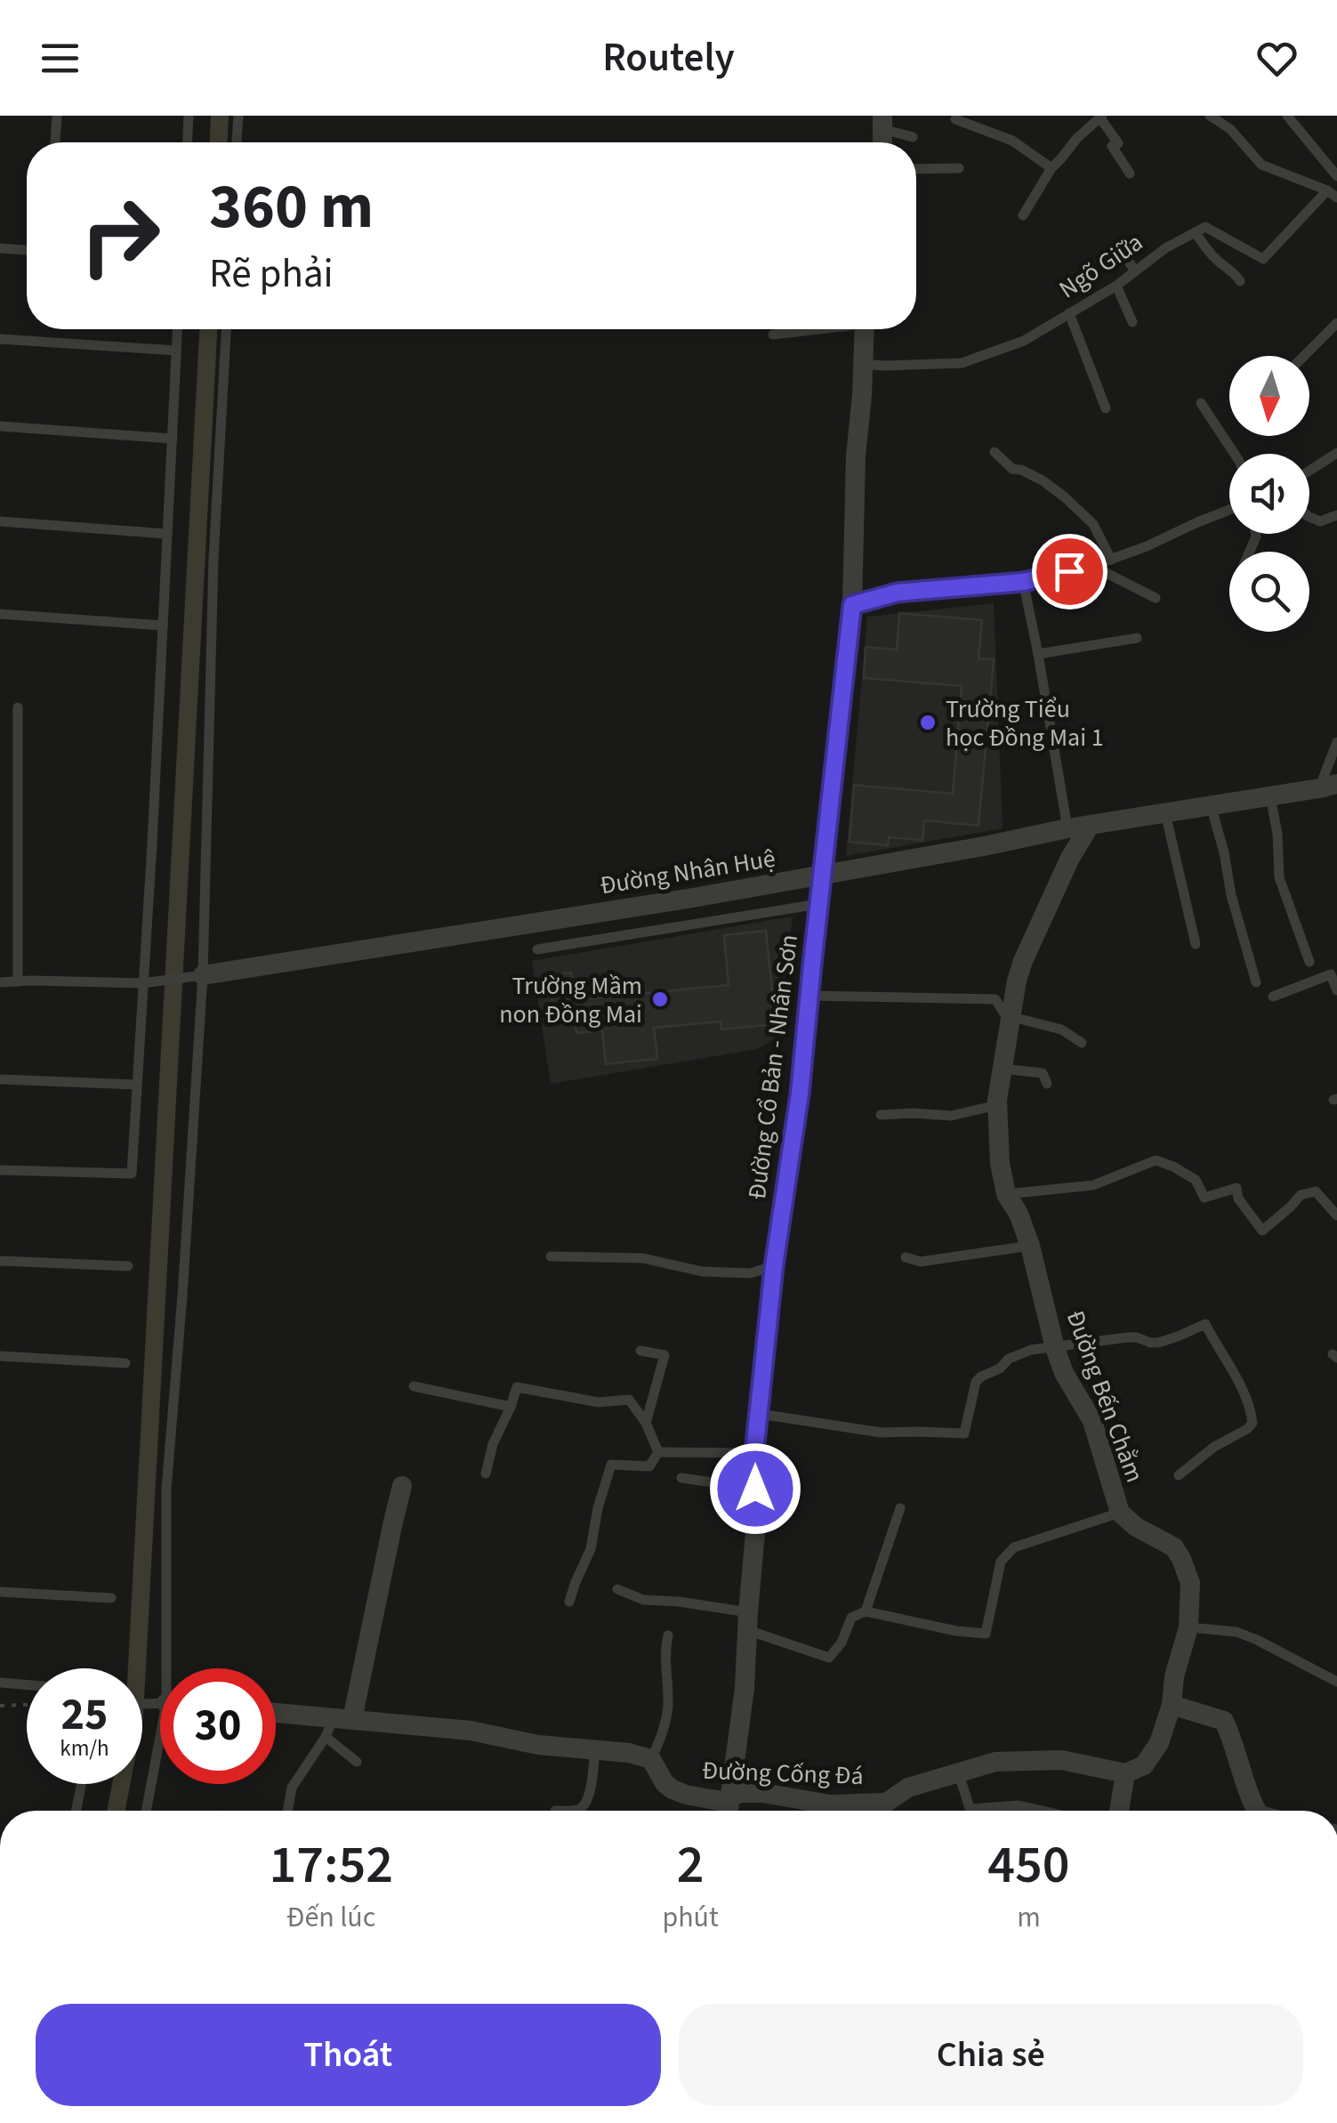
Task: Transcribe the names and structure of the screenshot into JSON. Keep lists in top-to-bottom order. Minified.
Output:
{"streets":{"street":["Đường Nhân Huệ","Đường Cổ Bản - Nhân Sơn","Đường Bến Chằm","Đường Cống Đá"],"lane":["Ngõ Giữa"]},"crossings":[["Ngõ Giữa","Đường Cổ Bản - Nhân Sơn"],["Đường Nhân Huệ","Đường Cổ Bản - Nhân Sơn"],["Đường Nhân Huệ","Đường Bến Chằm"],["Đường Cổ Bản - Nhân Sơn","Đường Cống Đá"]],"places":["Trường Tiểu học Đồng Mai 1","Trường Mầm non Đồng Mai"],"north":"bottom","page":{"header":"Routely","turn":["360 m","Rẽ phải"],"speed":"25 km/h","limit":"30","eta":["17:52","Đến lúc","2","phút","450","m"],"buttons":["Thoát","Chia sẻ"]}}
